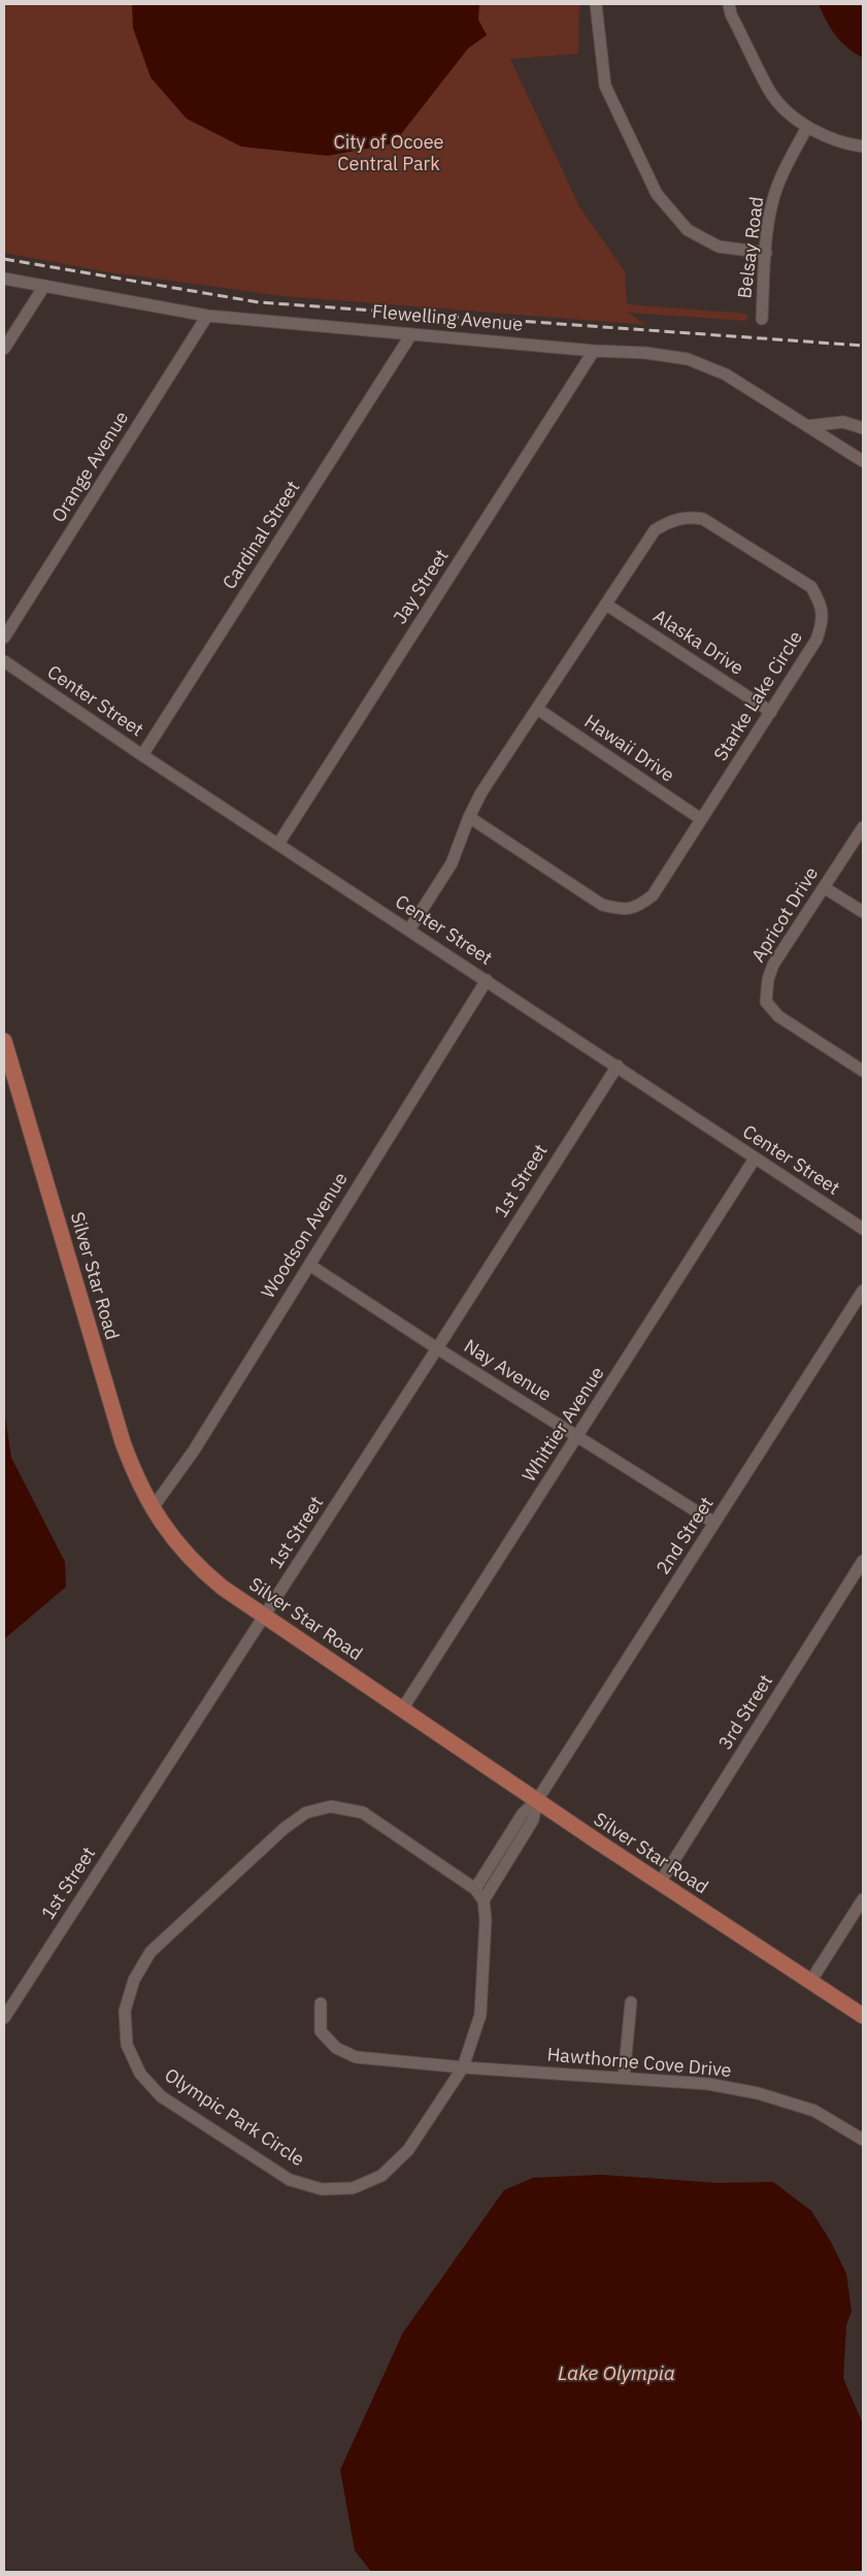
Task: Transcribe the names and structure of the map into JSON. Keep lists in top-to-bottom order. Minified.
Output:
{"streets":{"main road":["Silver Star Road"],"street":["Belsay Road","Flewelling Avenue","Orange Avenue","Cardinal Street","Jay Street","Alaska Drive","Starke Lake Circle","Center Street","Hawaii Drive","Apricot Drive","1st Street","Woodson Avenue","Nay Avenue","Whittier Avenue","2nd Street","3rd Street","Hawthorne Cove Drive","Olympic Park Circle"]},"crossings":[["Flewelling Avenue","Orange Avenue"],["Flewelling Avenue","Cardinal Street"],["Flewelling Avenue","Jay Street"],["Cardinal Street","Center Street"],["Jay Street","Center Street"],["Alaska Drive","Starke Lake Circle"],["Starke Lake Circle","Center Street"],["Starke Lake Circle","Hawaii Drive"],["Center Street","1st Street"],["Center Street","Woodson Avenue"],["Center Street","Whittier Avenue"],["1st Street","Silver Star Road"],["1st Street","Nay Avenue"],["Woodson Avenue","Silver Star Road"],["Woodson Avenue","Nay Avenue"],["Silver Star Road","Whittier Avenue"],["Silver Star Road","2nd Street"],["Silver Star Road","3rd Street"],["Nay Avenue","Whittier Avenue"],["Nay Avenue","2nd Street"],["Hawthorne Cove Drive","Olympic Park Circle"]],"water":["Lake Olympia"],"parks":["City of Ocoee Central Park"]}
